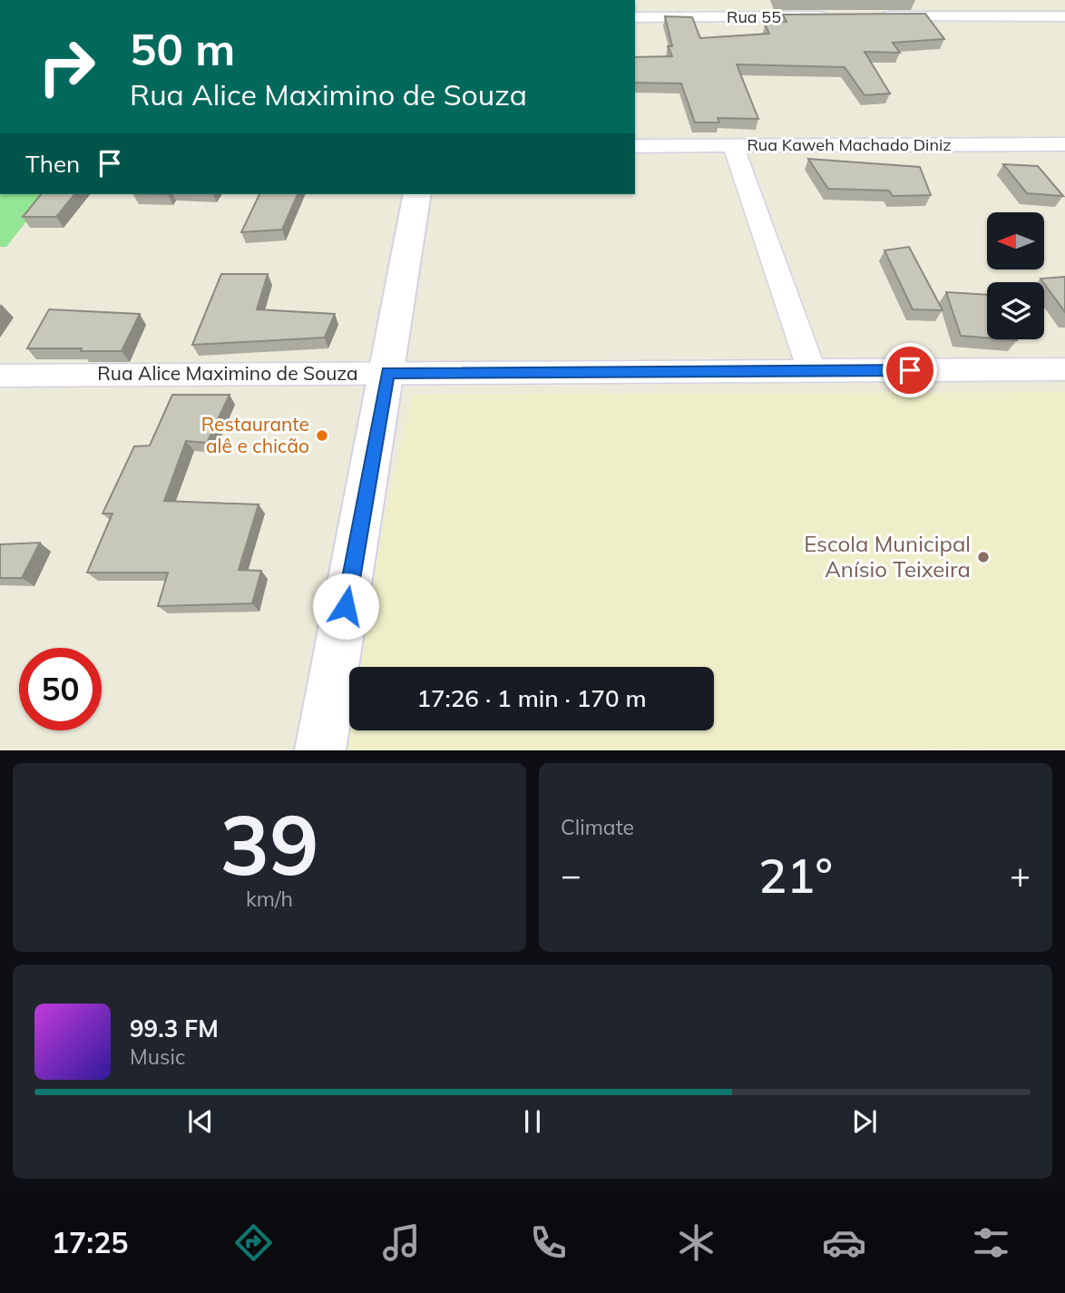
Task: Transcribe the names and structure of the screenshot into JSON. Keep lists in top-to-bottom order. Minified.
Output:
{"streets":{"street":["Rua 55","Rua Kaweh Machado Diniz","Rua Alice Maximino de Souza"]},"places":["Restaurante alê e chicão","Escola Municipal Anísio Teixeira"],"north":"left","page":{"turn":["50 m","Rua Alice Maximino de Souza"],"then":"Then","limit":"50","trip":"17:26 · 1 min · 170 m","tile":[["39","km/h"],"Climate"],"heat":["−","21°","+"],"song":["99.3 FM","Music"],"tabs":"17:25"}}
